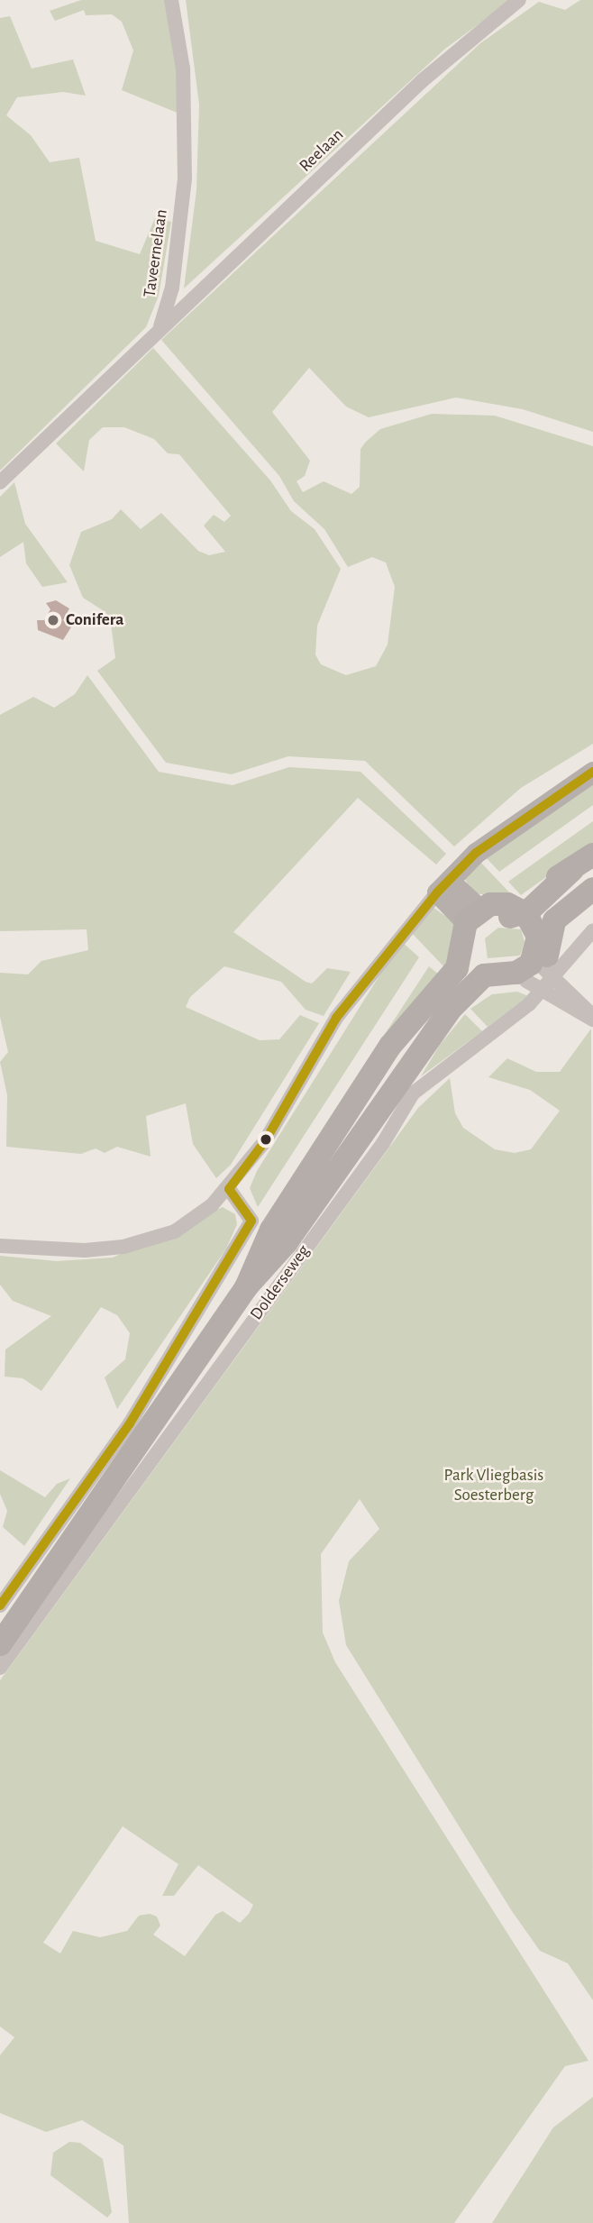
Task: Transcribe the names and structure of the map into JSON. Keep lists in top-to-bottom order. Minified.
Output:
{"streets":{"main road":["Dolderseweg"],"street":["Reelaan","Taveernelaan"]},"crossings":[["Reelaan","Taveernelaan"]],"parks":["Park Vliegbasis Soesterberg"],"places":["Conifera"]}
